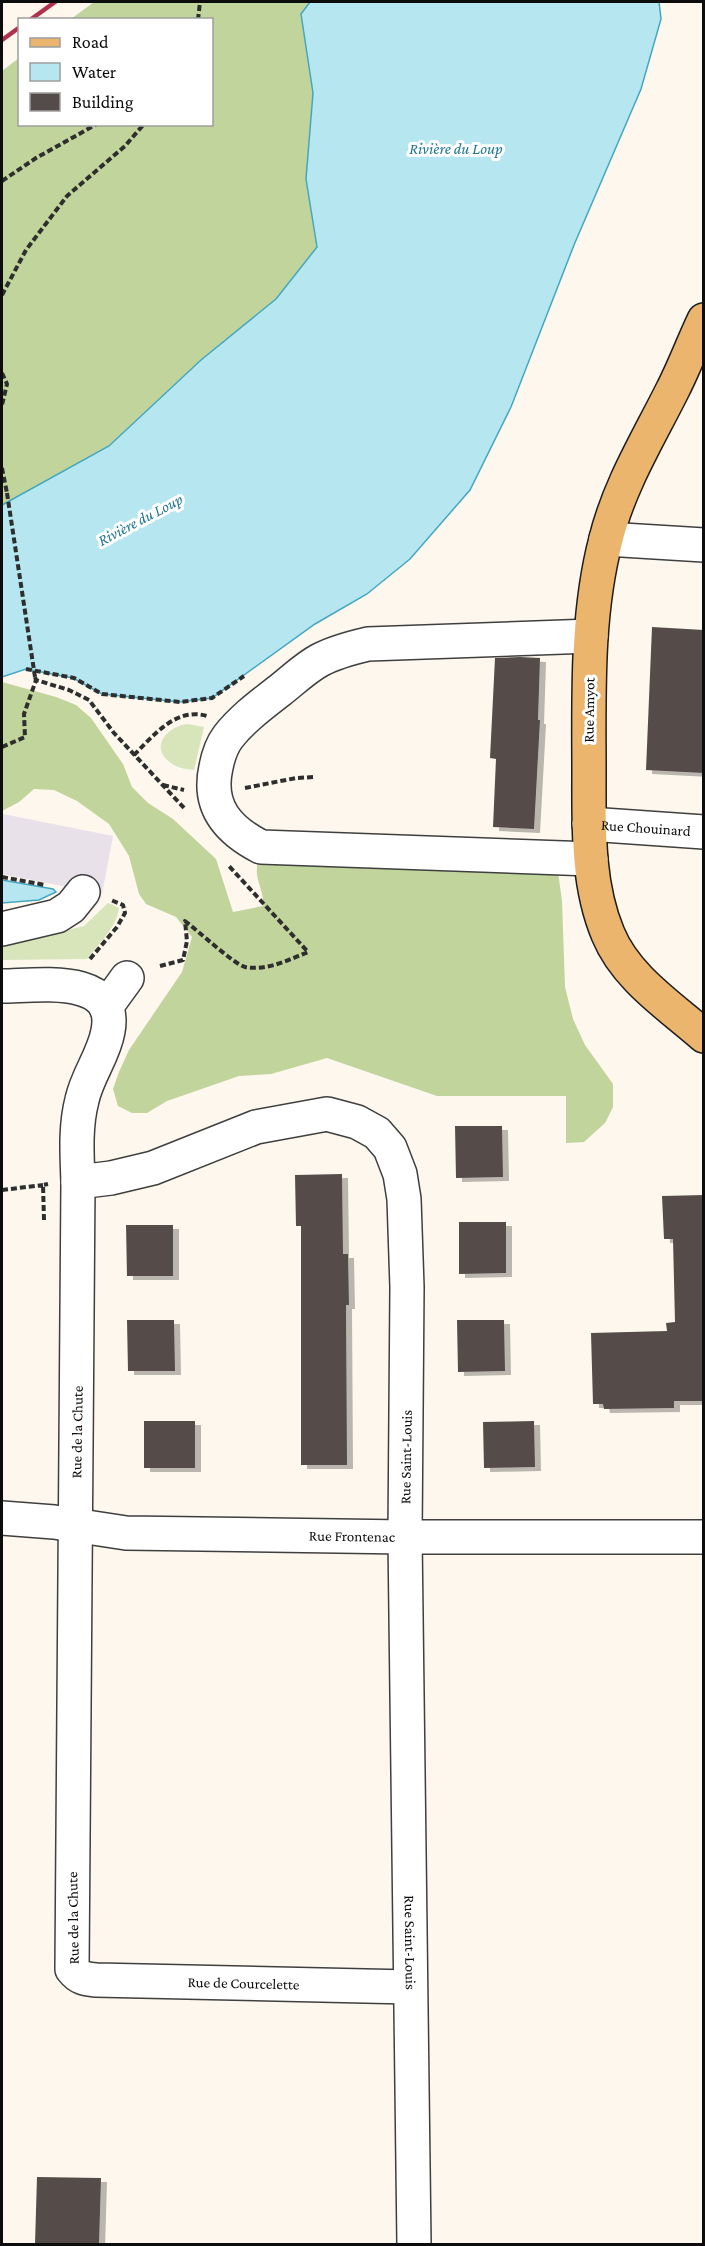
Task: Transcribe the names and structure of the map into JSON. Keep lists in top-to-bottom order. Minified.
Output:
{"streets":{"main road":["Rue Amyot"],"street":["Rue Chouinard","Rue de la Chute","Rue Saint-Louis","Rue Frontenac","Rue de Courcelette"]},"crossings":[["Rue Amyot","Rue Chouinard"],["Rue de la Chute","Rue Saint-Louis"],["Rue de la Chute","Rue Frontenac"],["Rue de la Chute","Rue de Courcelette"],["Rue Saint-Louis","Rue Frontenac"],["Rue Saint-Louis","Rue de Courcelette"]],"water":["Rivière du Loup"],"legend":["Road","Water","Building"]}
